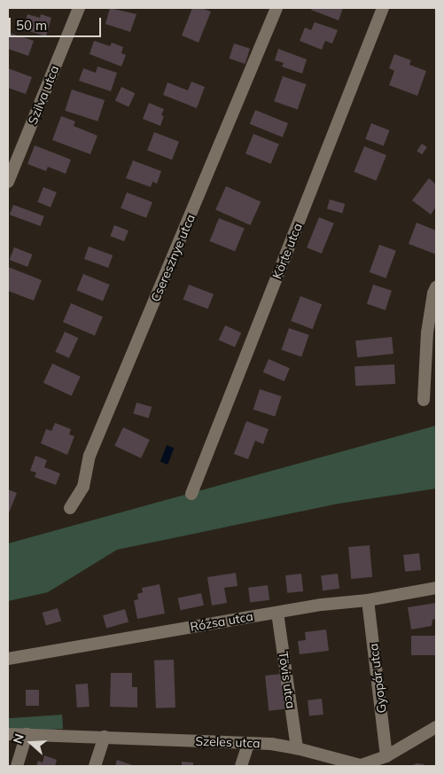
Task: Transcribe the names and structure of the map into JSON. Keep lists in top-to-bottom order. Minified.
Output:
{"streets":{"street":["Szilva utca","Körte utca","Cseresznye utca","Rózsa utca","Gyopár utca","Tövis utca","Szeles utca"]},"crossings":[["Rózsa utca","Gyopár utca"],["Rózsa utca","Tövis utca"],["Gyopár utca","Szeles utca"],["Tövis utca","Szeles utca"]],"scale_bar":"50 m","north":"left"}
